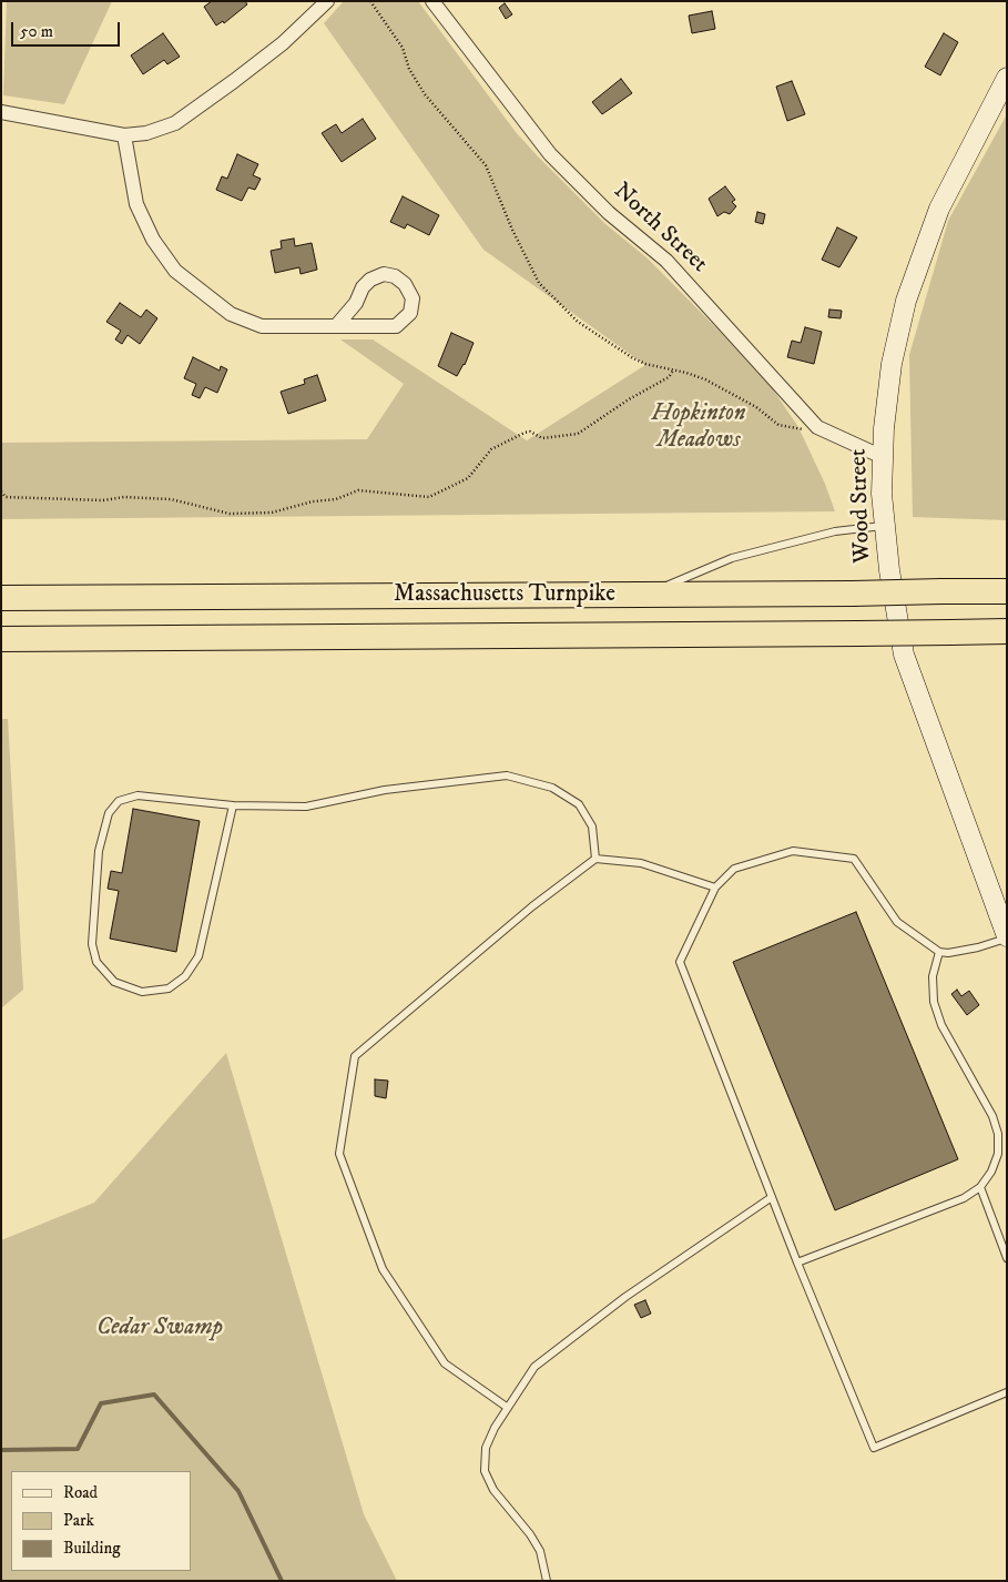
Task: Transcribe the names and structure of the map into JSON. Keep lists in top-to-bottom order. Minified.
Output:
{"streets":{"highway":["Massachusetts Turnpike"],"main road":["Wood Street"],"street":["North Street"]},"crossings":[["North Street","Wood Street"]],"parks":["Hopkinton Meadows","Cedar Swamp"],"legend":["Road","Park","Building"],"scale_bar":"50 m"}
